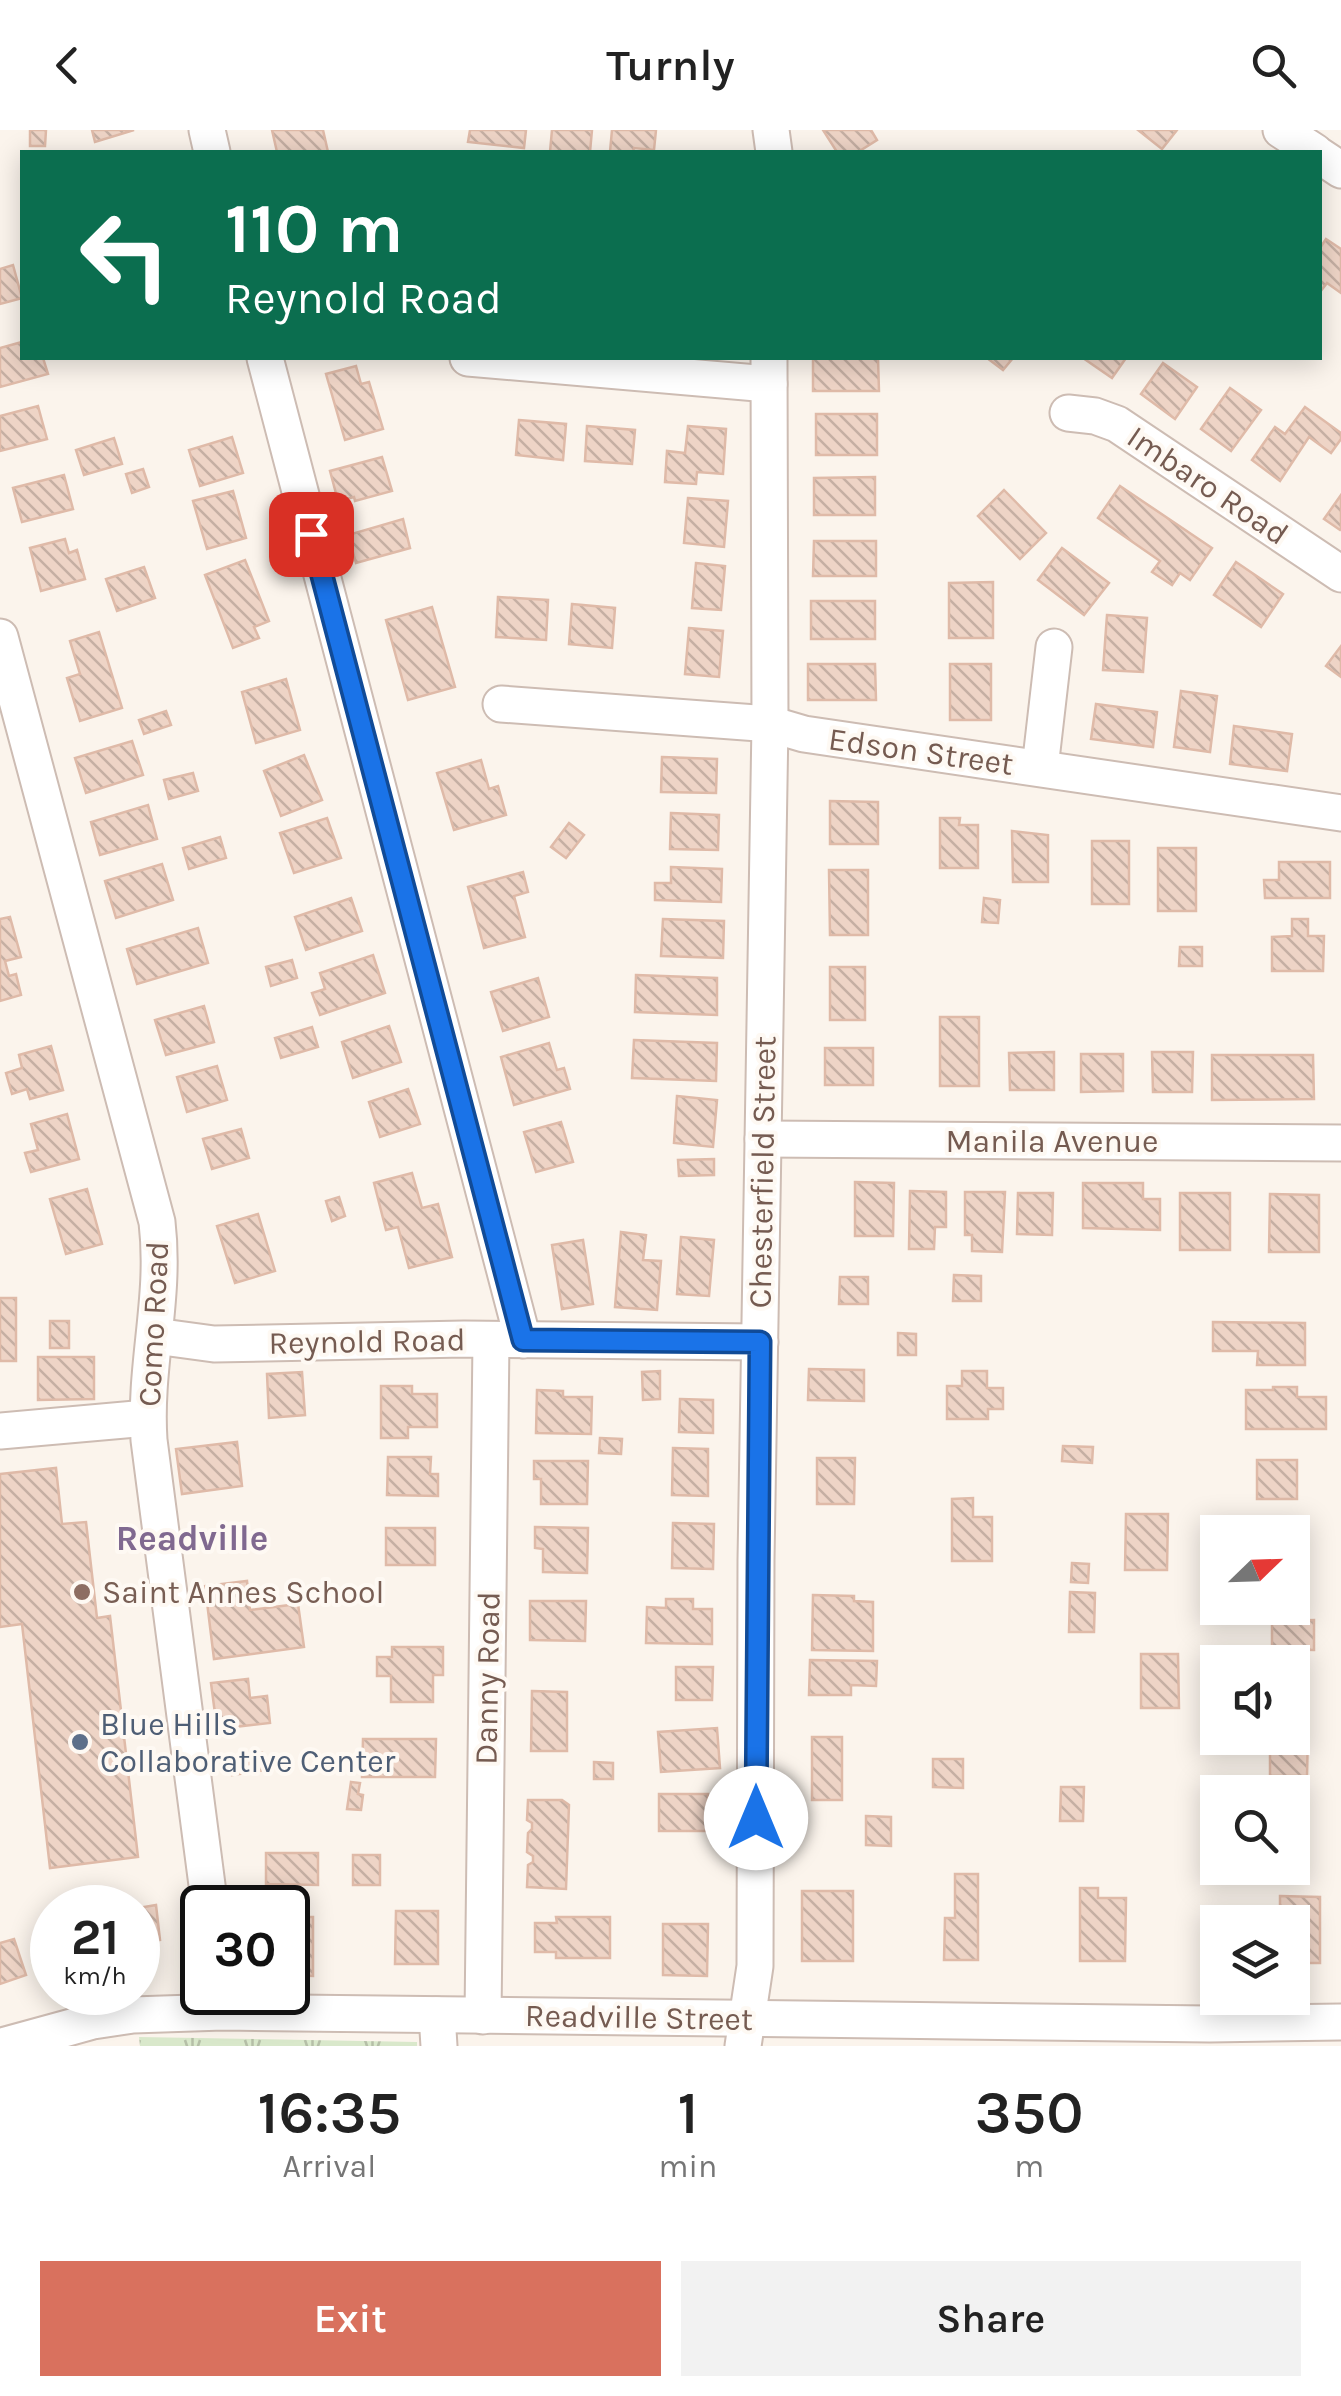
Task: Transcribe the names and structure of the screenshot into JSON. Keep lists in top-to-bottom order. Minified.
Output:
{"streets":{"street":["Imbaro Road","Edson Street","Manila Avenue","Chesterfield Street","Como Road","Reynold Road","Danny Road","Readville Street"]},"crossings":[["Edson Street","Chesterfield Street"],["Manila Avenue","Chesterfield Street"],["Chesterfield Street","Reynold Road"],["Chesterfield Street","Readville Street"],["Como Road","Reynold Road"],["Reynold Road","Danny Road"],["Danny Road","Readville Street"]],"districts":["Readville"],"places":["Saint Annes School","Blue Hills Collaborative Center"],"north":"top right","page":{"header":"Turnly","turn":["110 m","Reynold Road"],"speed":"21 km/h","limit":"30","eta":["16:35","Arrival","1","min","350","m"],"buttons":["Exit","Share"]}}
